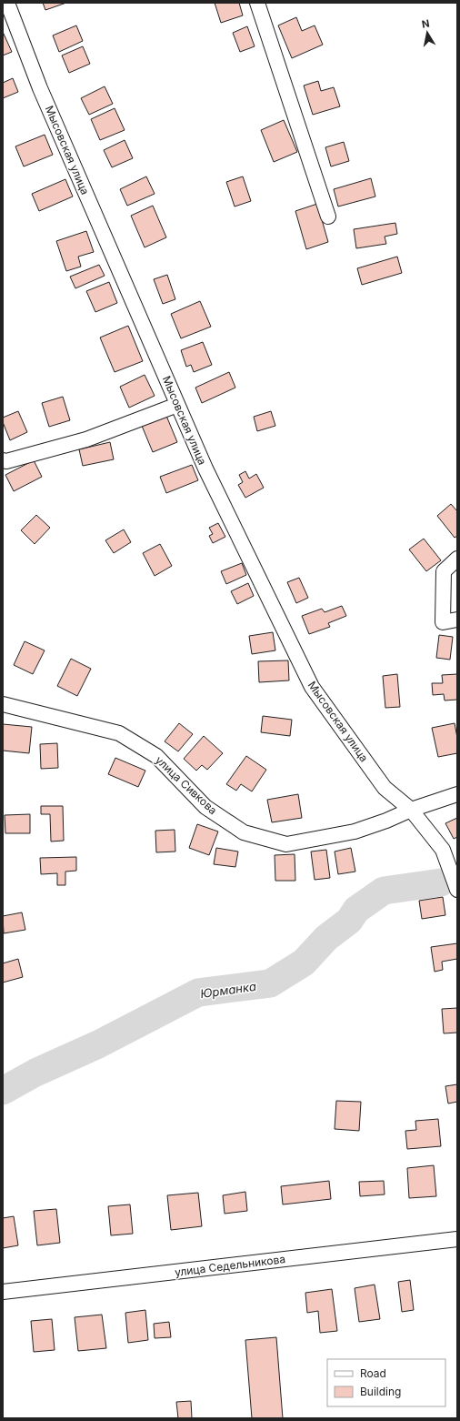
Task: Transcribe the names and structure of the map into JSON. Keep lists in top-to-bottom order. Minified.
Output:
{"streets":{"street":["Мысовская улица","улица Сивкова","улица Седельникова"]},"crossings":[["Мысовская улица","улица Сивкова"]],"water":["Юрманка"],"legend":["Road","Building"],"north":"top"}
